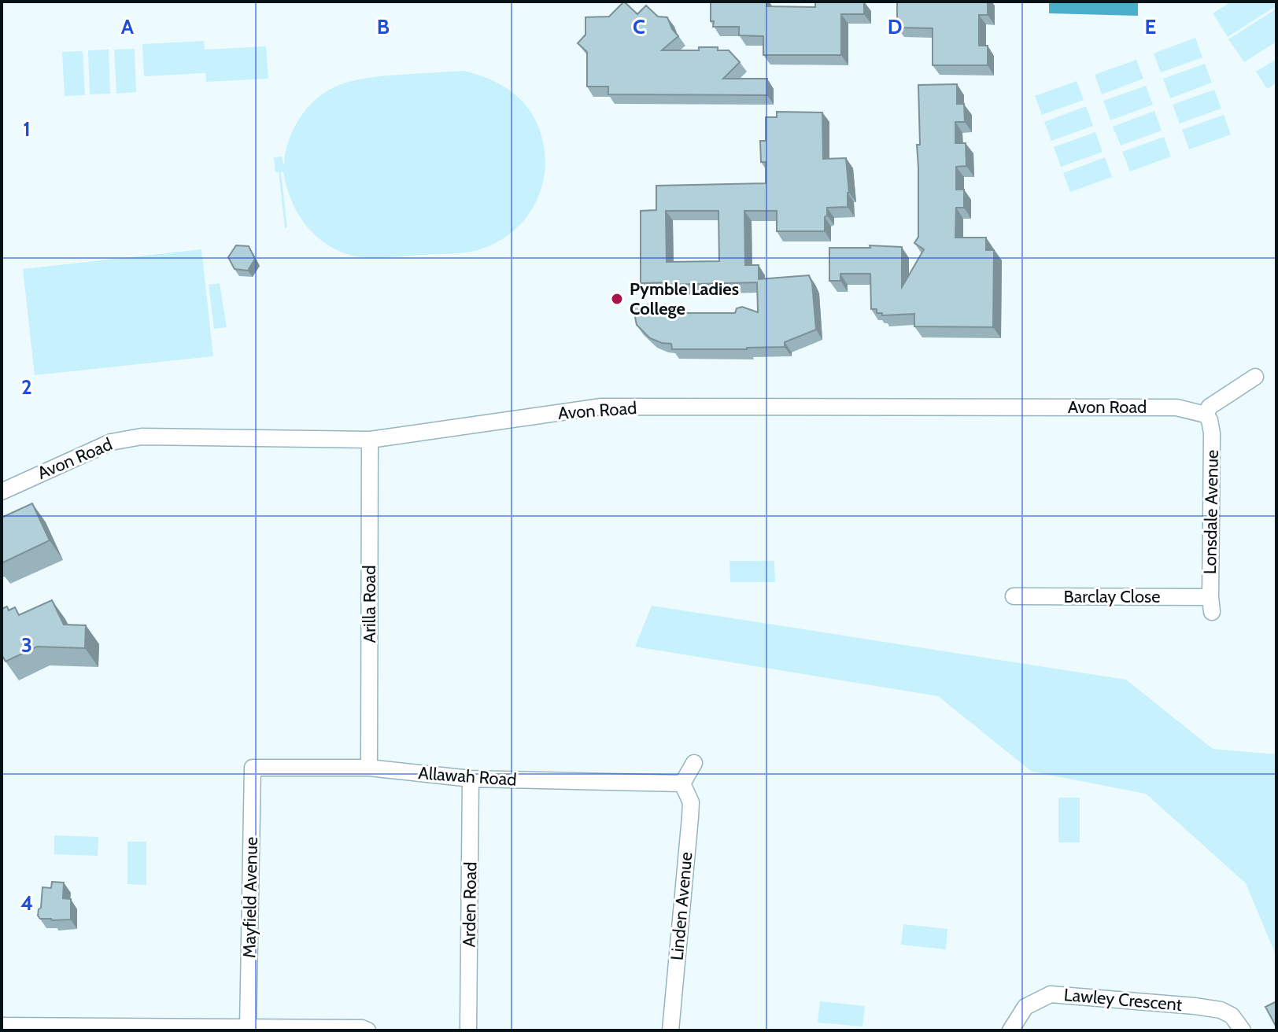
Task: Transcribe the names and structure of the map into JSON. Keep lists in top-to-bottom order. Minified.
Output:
{"streets":{"street":["Avon Road","Lonsdale Avenue","Barclay Close","Arilla Road","Allawah Road","Mayfield Avenue","Arden Road","Linden Avenue","Lawley Crescent"]},"crossings":[["Avon Road","Lonsdale Avenue"],["Avon Road","Arilla Road"],["Lonsdale Avenue","Barclay Close"],["Arilla Road","Allawah Road"],["Allawah Road","Mayfield Avenue"],["Allawah Road","Arden Road"],["Allawah Road","Linden Avenue"]],"places":["Pymble Ladies College"],"grid":{"columns":["A","B","C","D","E"],"rows":["1","2","3","4"]}}
